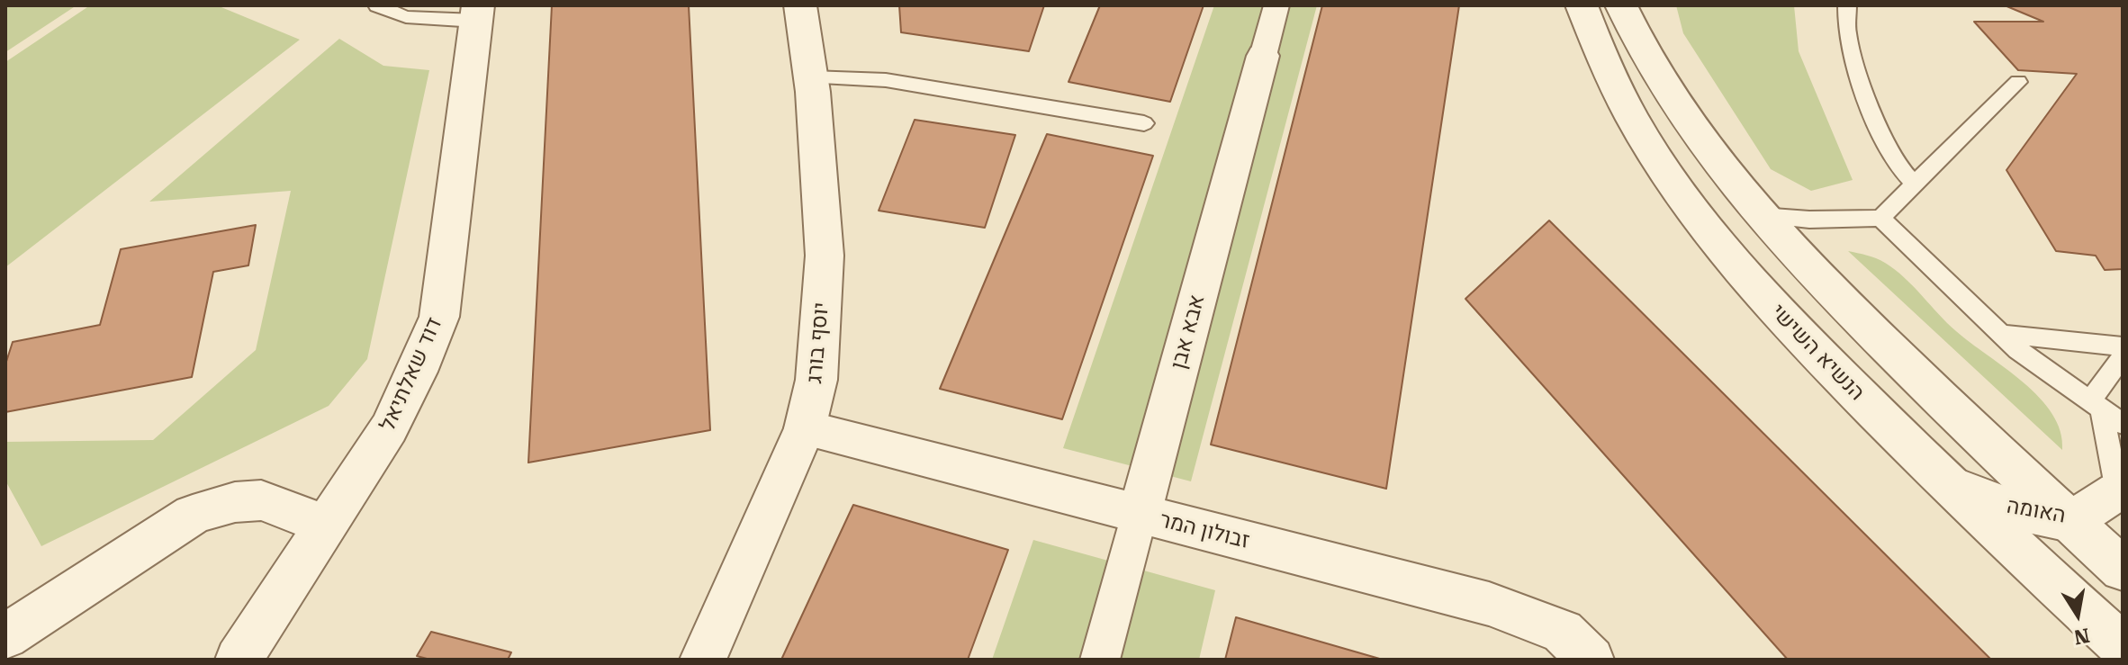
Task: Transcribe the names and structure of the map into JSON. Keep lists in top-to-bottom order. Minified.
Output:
{"streets":{"street":["אבא אבן","יוסף בורג","הנשיא השישי","דוד שאלתיאל","האומה","זבולון המר"]},"crossings":[["אבא אבן","זבולון המר"],["יוסף בורג","זבולון המר"],["הנשיא השישי","האומה"]],"north":"bottom"}
